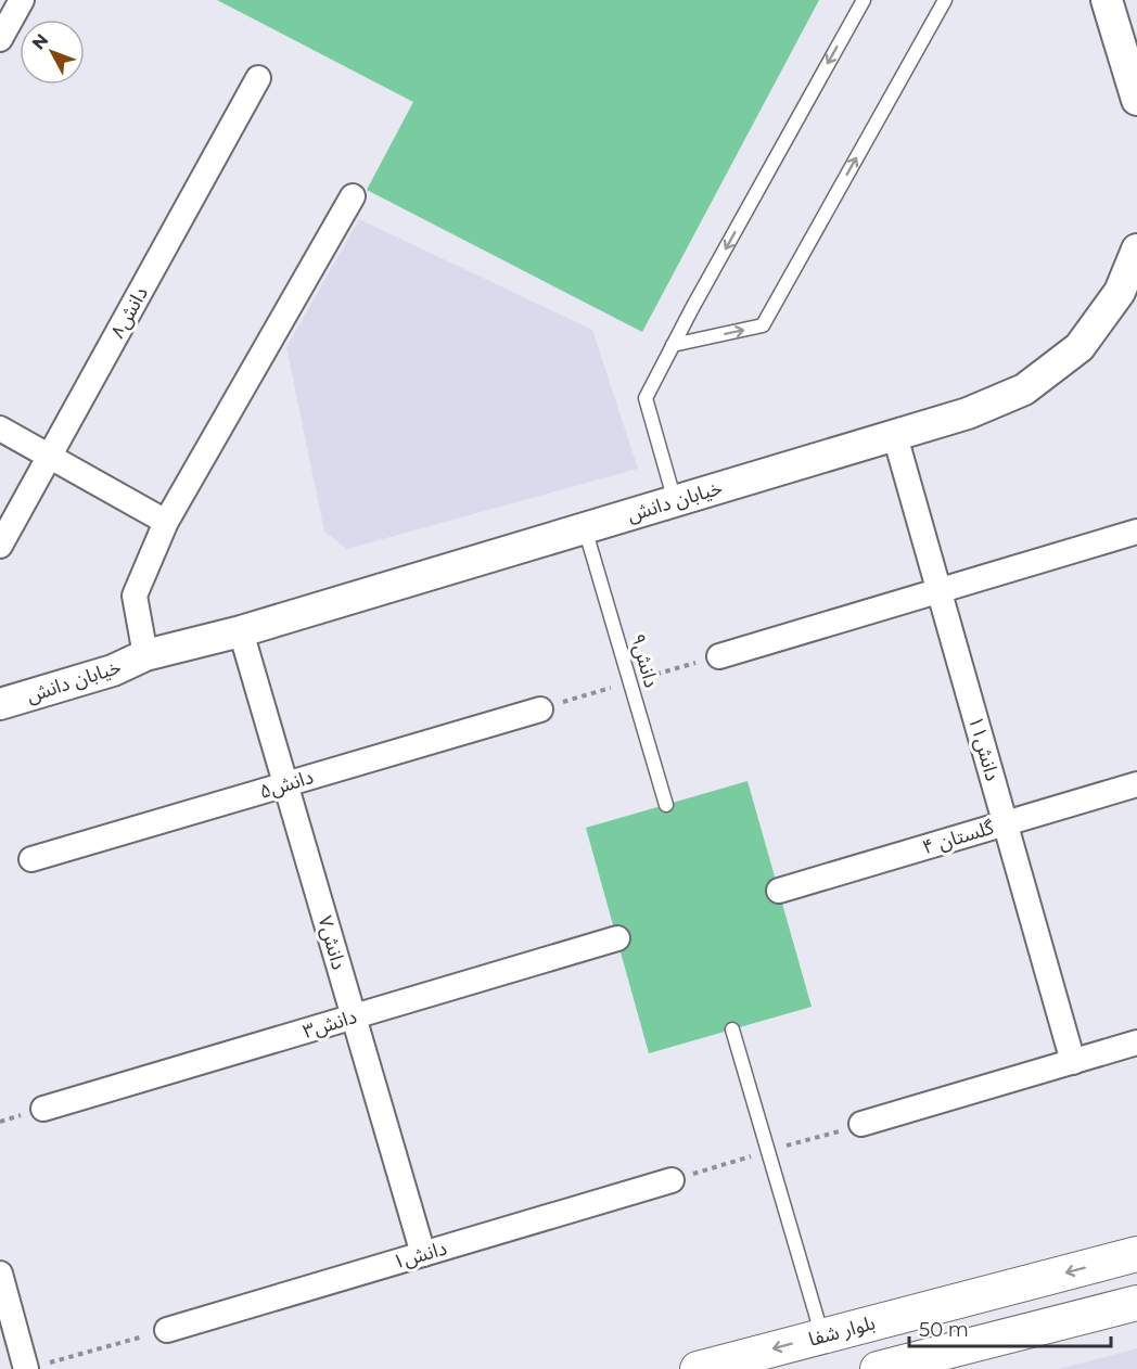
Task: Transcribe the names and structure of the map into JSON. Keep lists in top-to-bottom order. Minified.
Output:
{"streets":{"main road":["بلوار شفا"],"street":["دانش۸","خیابان دانش","دانش۱۱","دانش۵","گلستان ۴","دانش۷","دانش۳","دانش۱"],"lane":["دانش۹"]},"crossings":[["خیابان دانش","دانش۹"],["خیابان دانش","دانش۱۱"],["خیابان دانش","دانش۷"],["دانش۱۱","گلستان ۴"],["دانش۵","دانش۷"],["دانش۷","دانش۳"],["دانش۷","دانش۱"]],"scale_bar":"50 m","north":"top left"}
